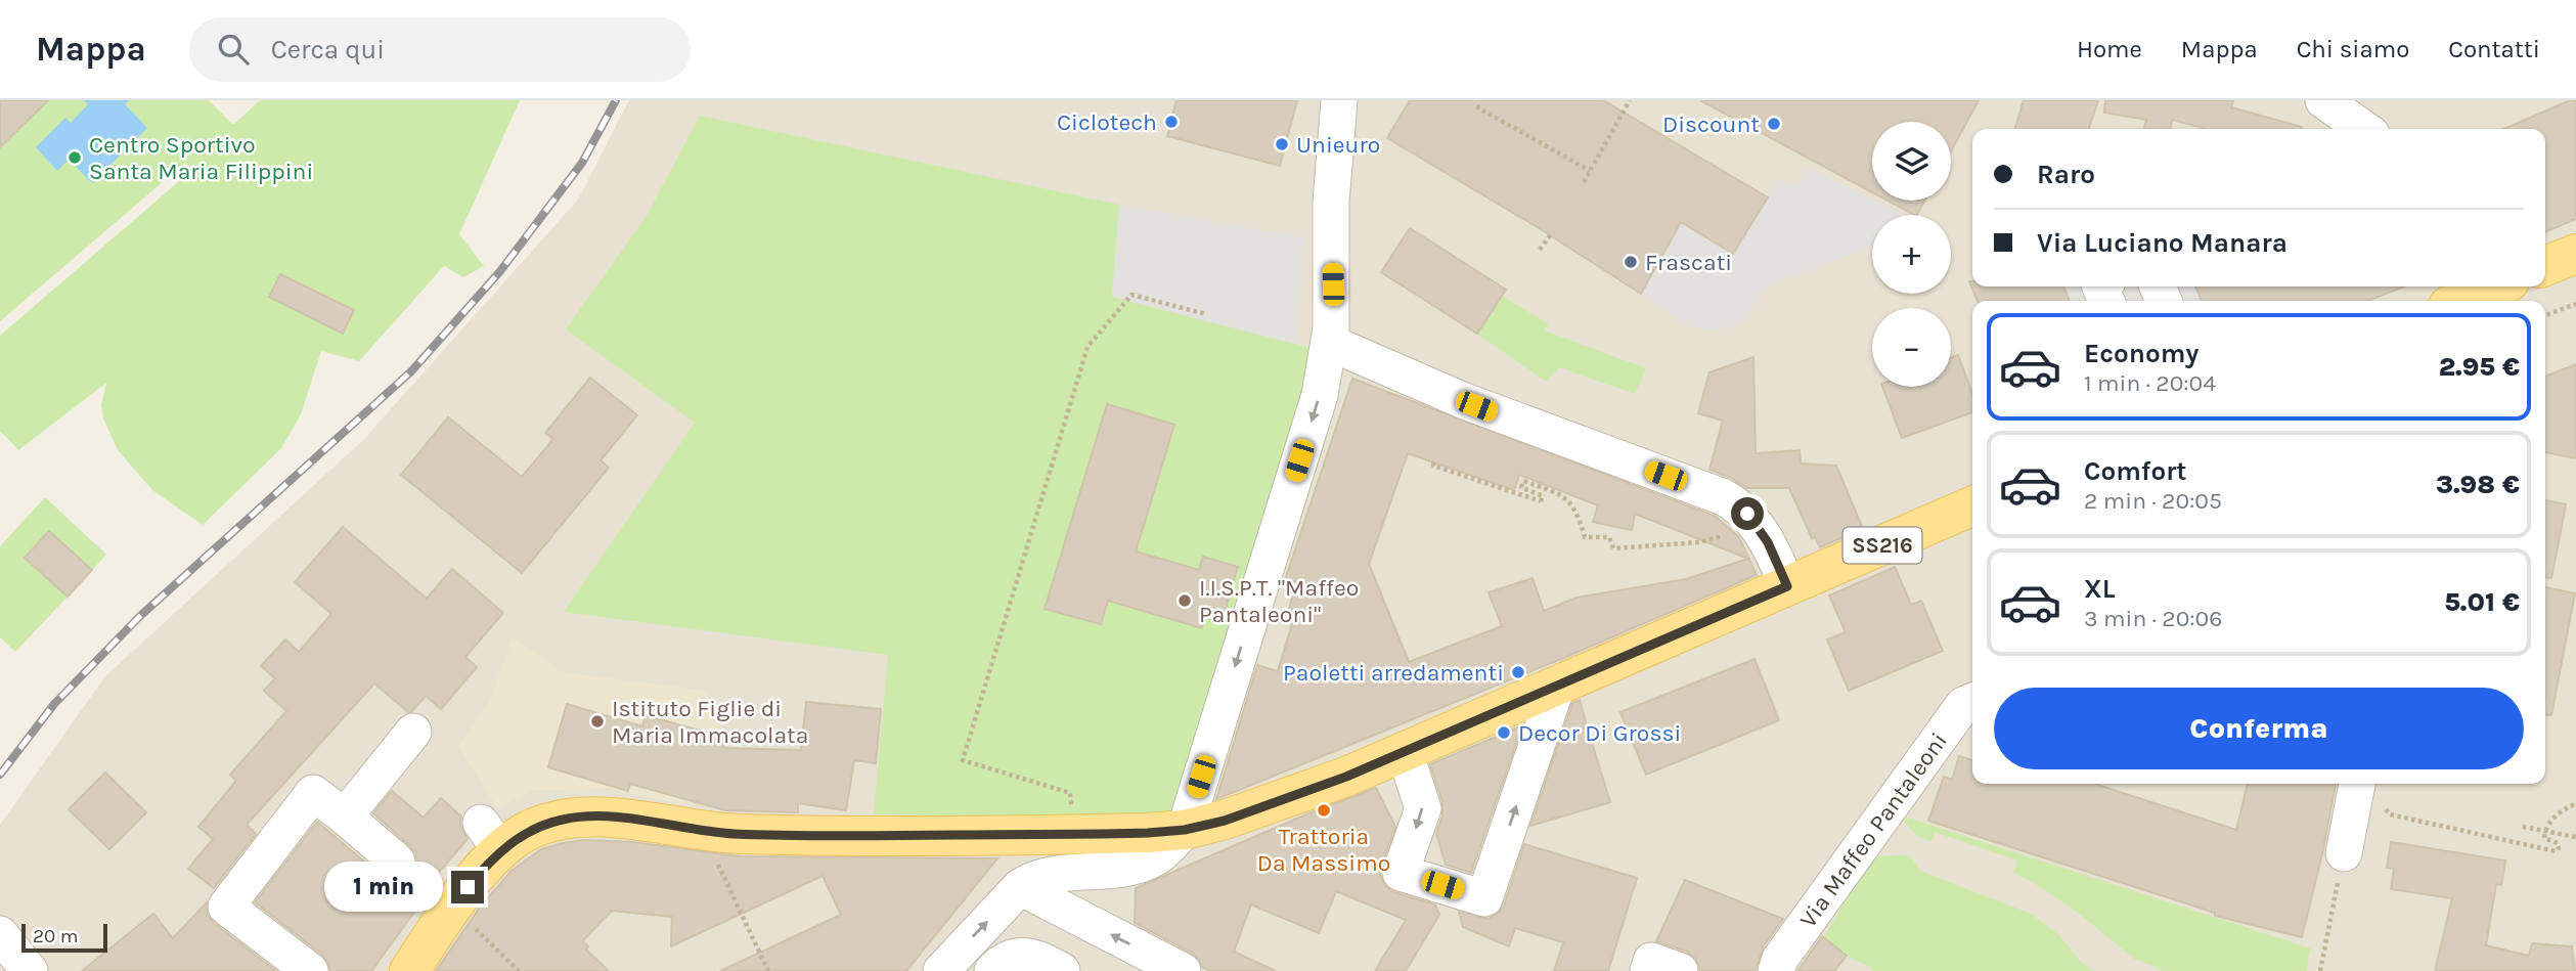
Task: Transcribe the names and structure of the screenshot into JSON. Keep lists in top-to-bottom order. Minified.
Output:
{"streets":{"main road":["SS216"],"street":["Via Maffeo Pantaleoni"]},"places":["Ciclotech","Discount","Unieuro","Centro Sportivo Santa Maria Filippini","Frascati","I.I.S.P.T. \"Maffeo Pantaleoni\"","Paoletti arredamenti","Istituto Figlie di Maria Immacolata","Decor Di Grossi","Trattoria Da Massimo"],"scale_bar":"20 m","page":{"header":"Mappa","search":"Cerca qui","nav":["Home","Mappa","Chi siamo","Contatti"],"map_buttons":["+","−"],"banner":["Raro","Via Luciano Manara"],"list":[{"name":"Economy","note":"1 min · 20:04","value":"2.95 €"},{"name":"Comfort","note":"2 min · 20:05","value":"3.98 €"},{"name":"XL","note":"3 min · 20:06","value":"5.01 €"}],"buttons":"Conferma","bubble":"1 min","scale":"20 m"}}
